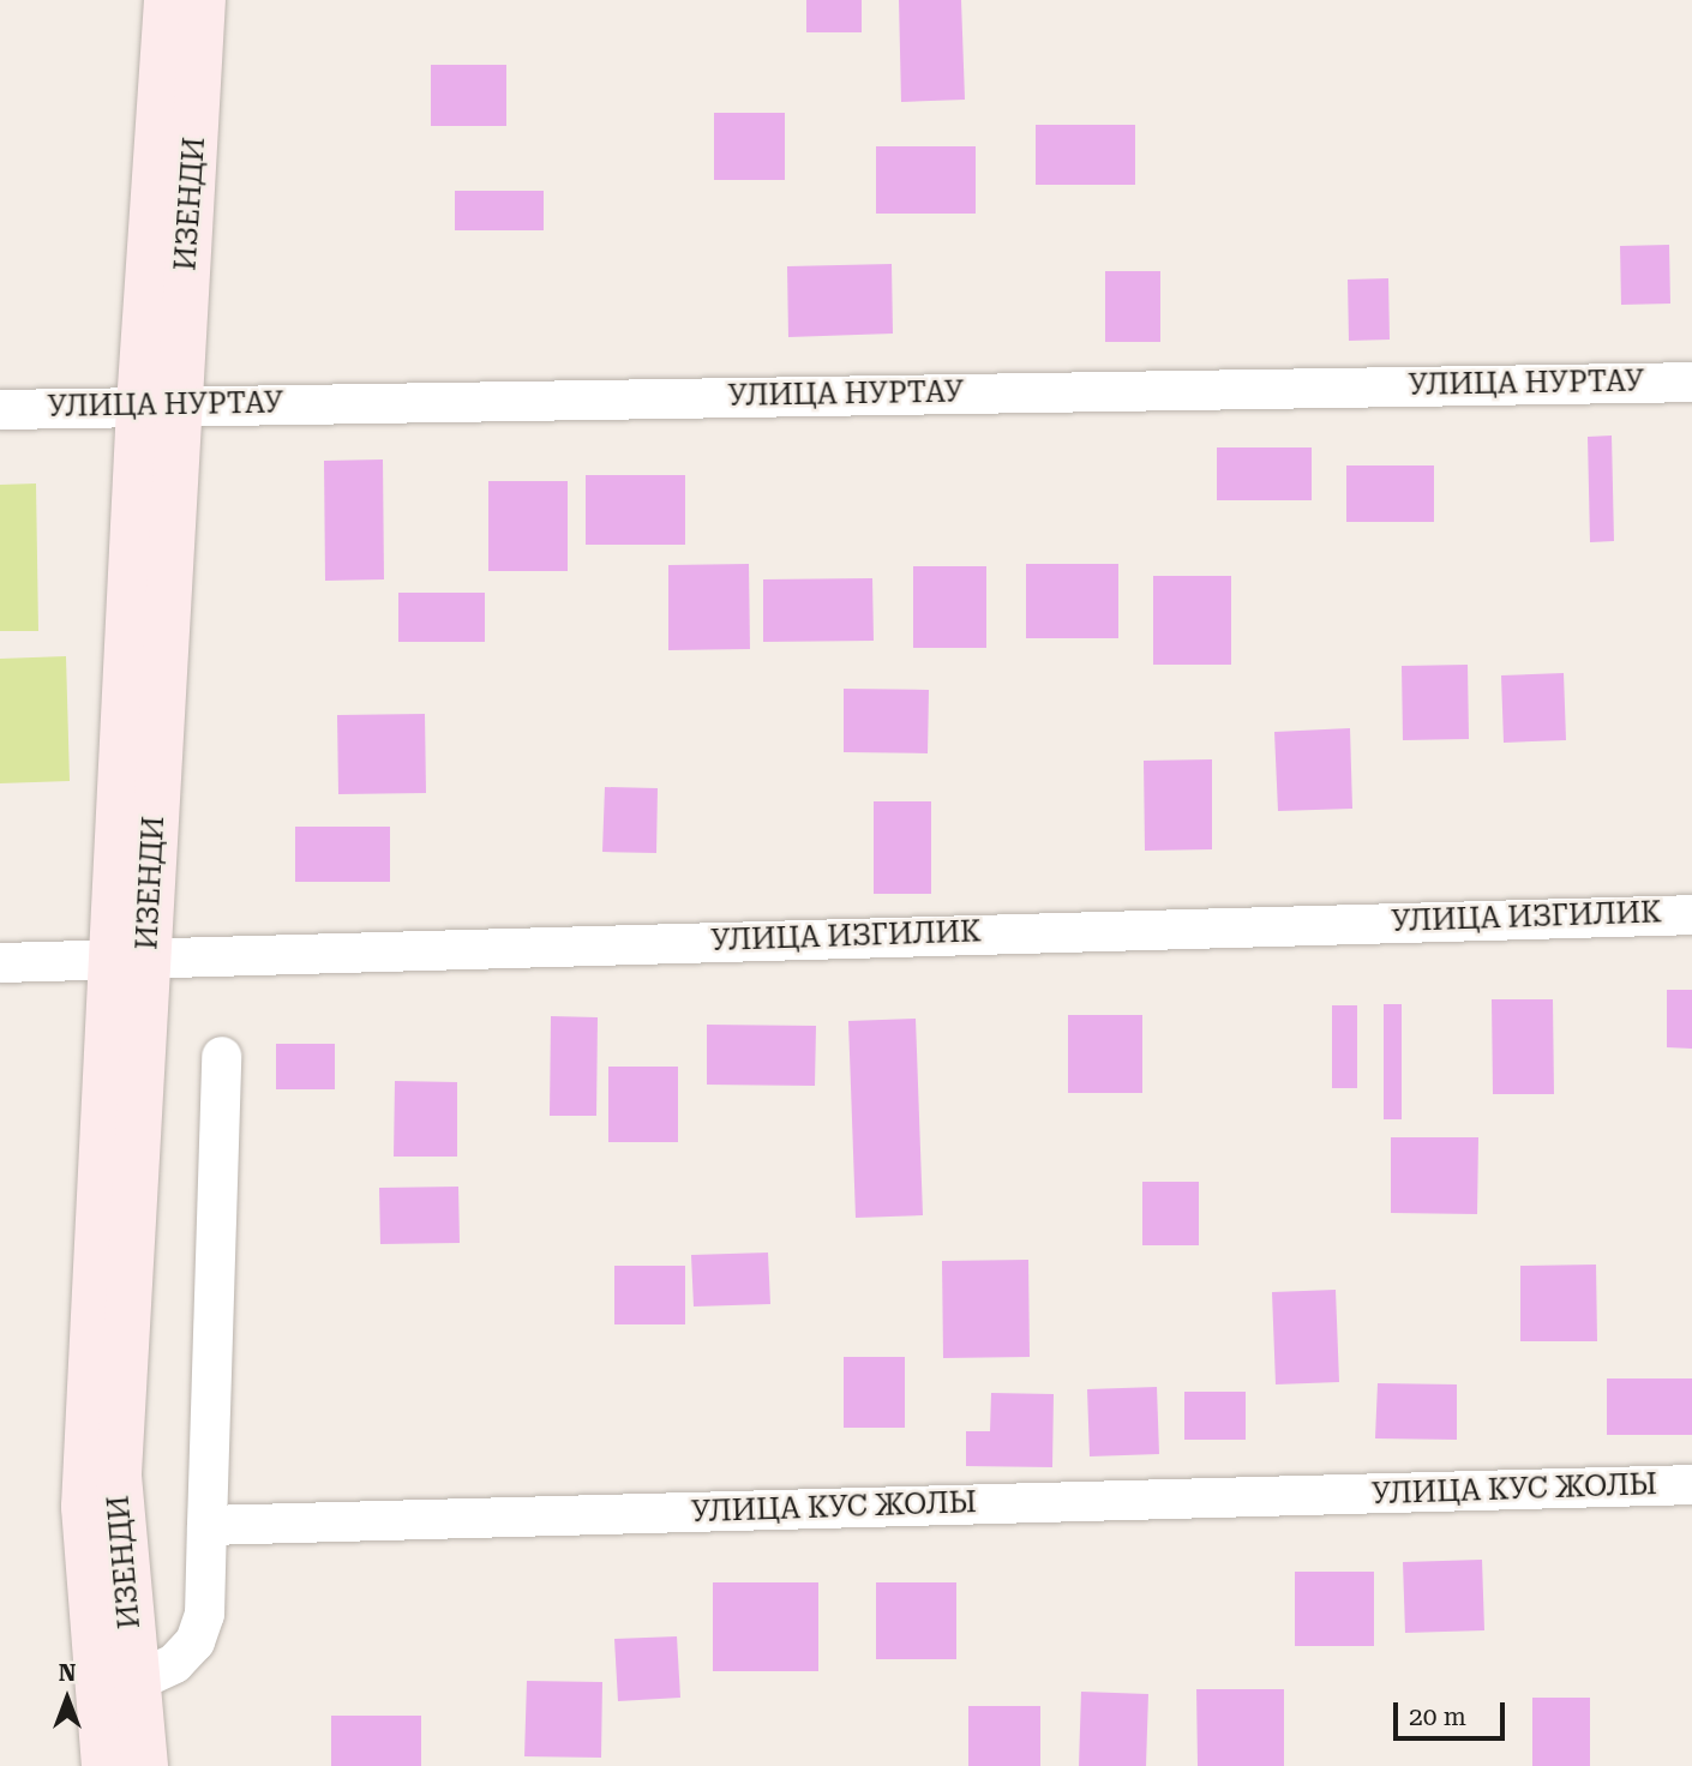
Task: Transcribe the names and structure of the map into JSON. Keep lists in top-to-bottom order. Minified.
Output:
{"streets":{"street":["ИЗЕНДИ","УЛИЦА НУРТАУ","УЛИЦА ИЗГИЛИК","УЛИЦА КУС ЖОЛЫ"]},"crossings":[["ИЗЕНДИ","УЛИЦА НУРТАУ"],["ИЗЕНДИ","УЛИЦА ИЗГИЛИК"]],"scale_bar":"20 m","north":"top"}
